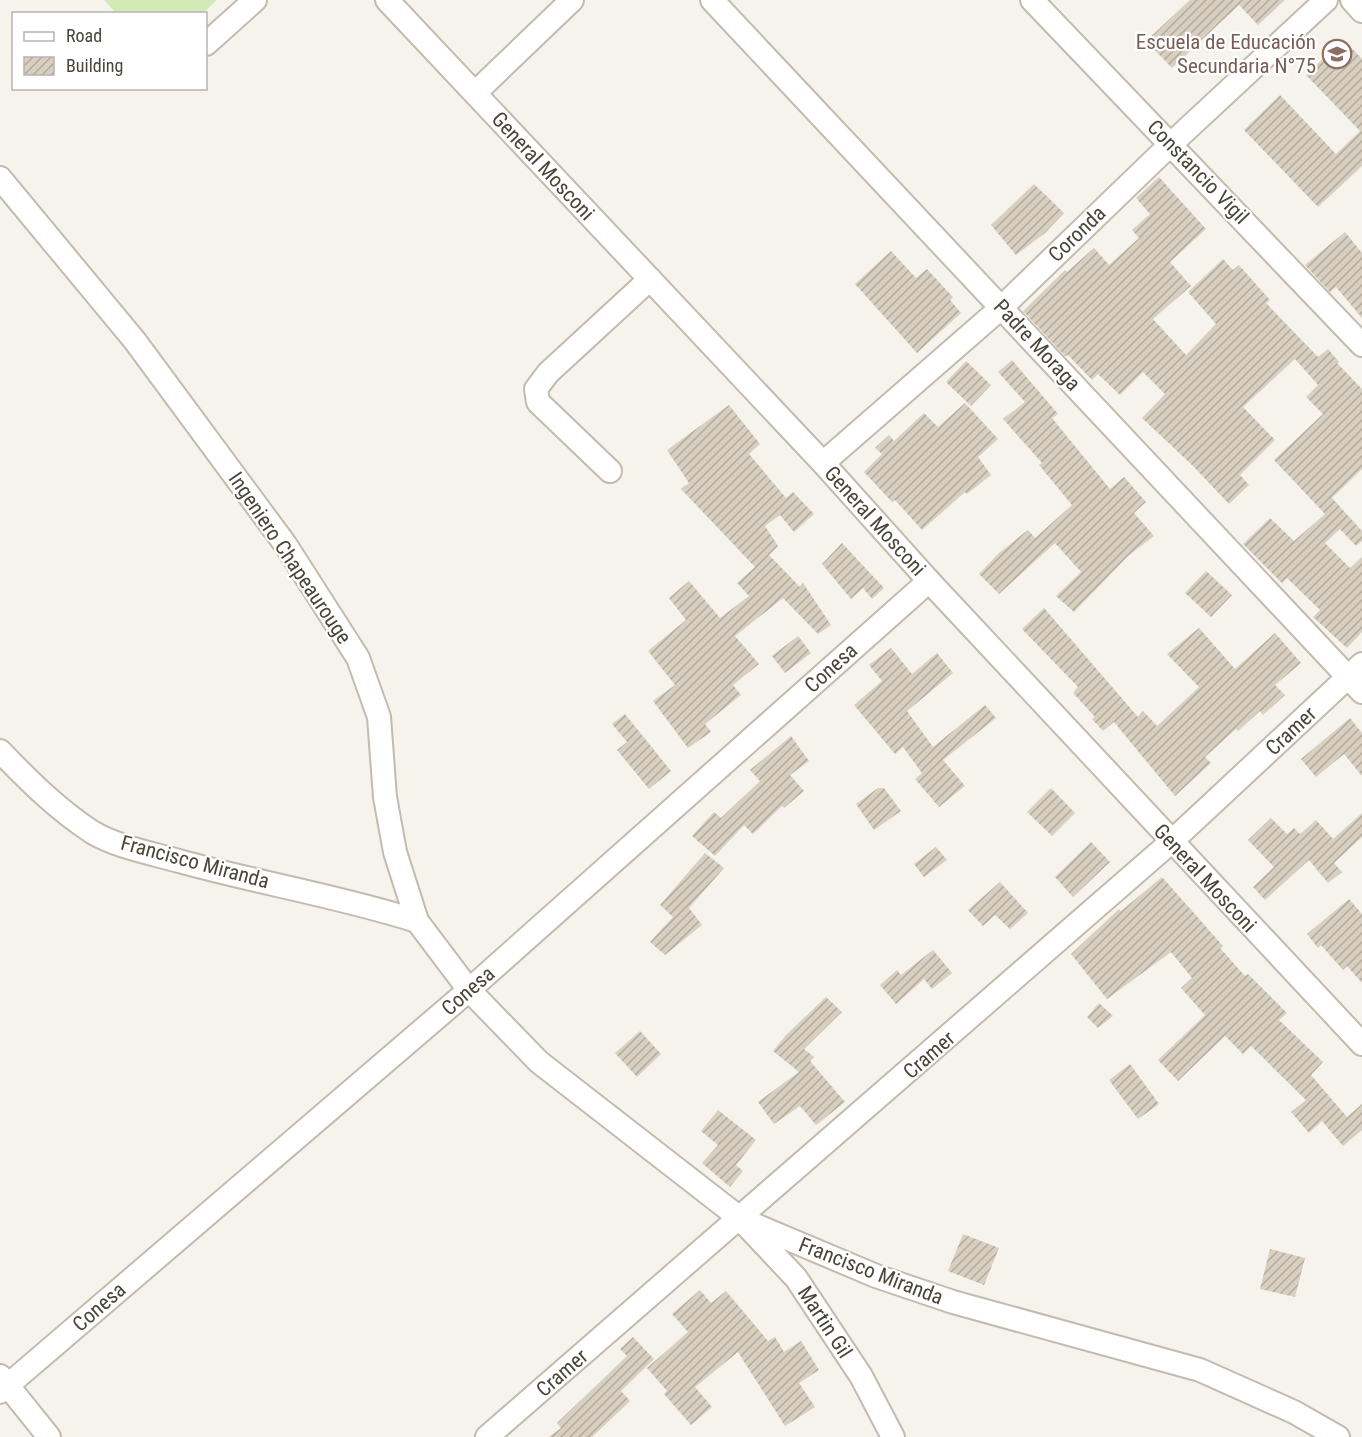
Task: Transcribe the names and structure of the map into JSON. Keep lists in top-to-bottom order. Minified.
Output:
{"streets":{"street":["General Mosconi","Constancio Vigil","Coronda","Padre Moraga","Ingeniero Chapeaurouge","Conesa","Cramer","Francisco Miranda","Martin Gil"]},"crossings":[["General Mosconi","Coronda"],["General Mosconi","Conesa"],["General Mosconi","Cramer"],["Constancio Vigil","Coronda"],["Coronda","Padre Moraga"],["Padre Moraga","Cramer"],["Ingeniero Chapeaurouge","Conesa"],["Ingeniero Chapeaurouge","Francisco Miranda"],["Conesa","Francisco Miranda"],["Cramer","Francisco Miranda"],["Cramer","Martin Gil"],["Francisco Miranda","Martin Gil"]],"places":{"school or university":["Escuela de Educación Secundaria N°75"]},"legend":["Road","Building"]}
